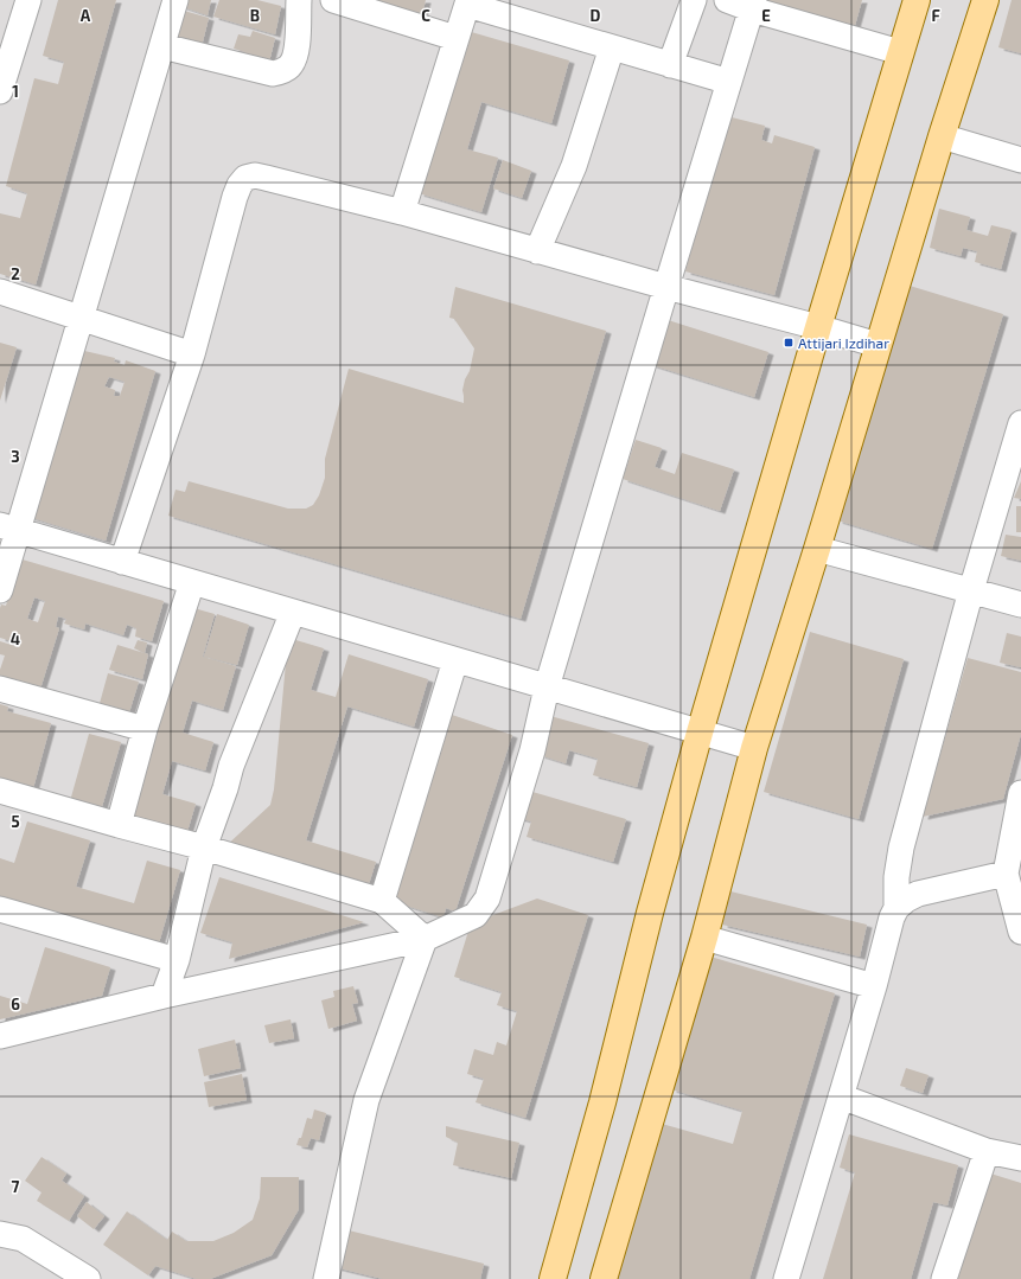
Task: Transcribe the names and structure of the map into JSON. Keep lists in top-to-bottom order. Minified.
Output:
{"places":{"transit":["Attijari Izdihar"]},"grid":{"columns":["A","B","C","D","E","F"],"rows":["1","2","3","4","5","6","7"]}}
